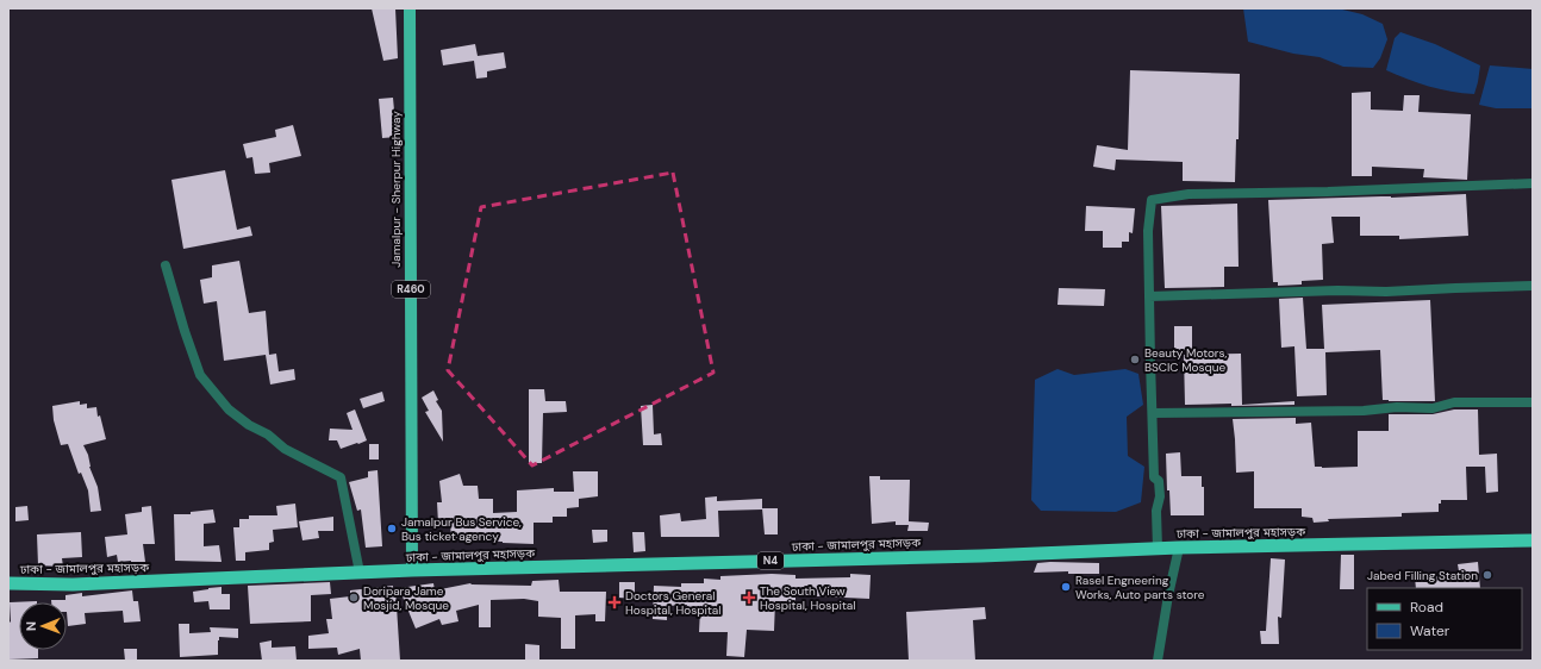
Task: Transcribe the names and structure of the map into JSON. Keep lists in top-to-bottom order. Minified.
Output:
{"streets":{"highway":["ঢাকা - জামালপুর মহাসড়ক","N4"],"main road":["Jamalpur - Sherpur Highway","R460"]},"crossings":[["Jamalpur - Sherpur Highway","ঢাকা - জামালপুর মহাসড়ক"]],"places":{"other":["Beauty Motors, BSCIC Mosque","Jamalpur Bus Service, Bus ticket agency","Jabed Filling Station","Rasel Engneering Works, Auto parts store","Doripara Jame Mosjid, Mosque"],"health":["The South View Hospital, Hospital","Doctors General Hospital, Hospital"]},"legend":["Road","Water"],"north":"left"}
